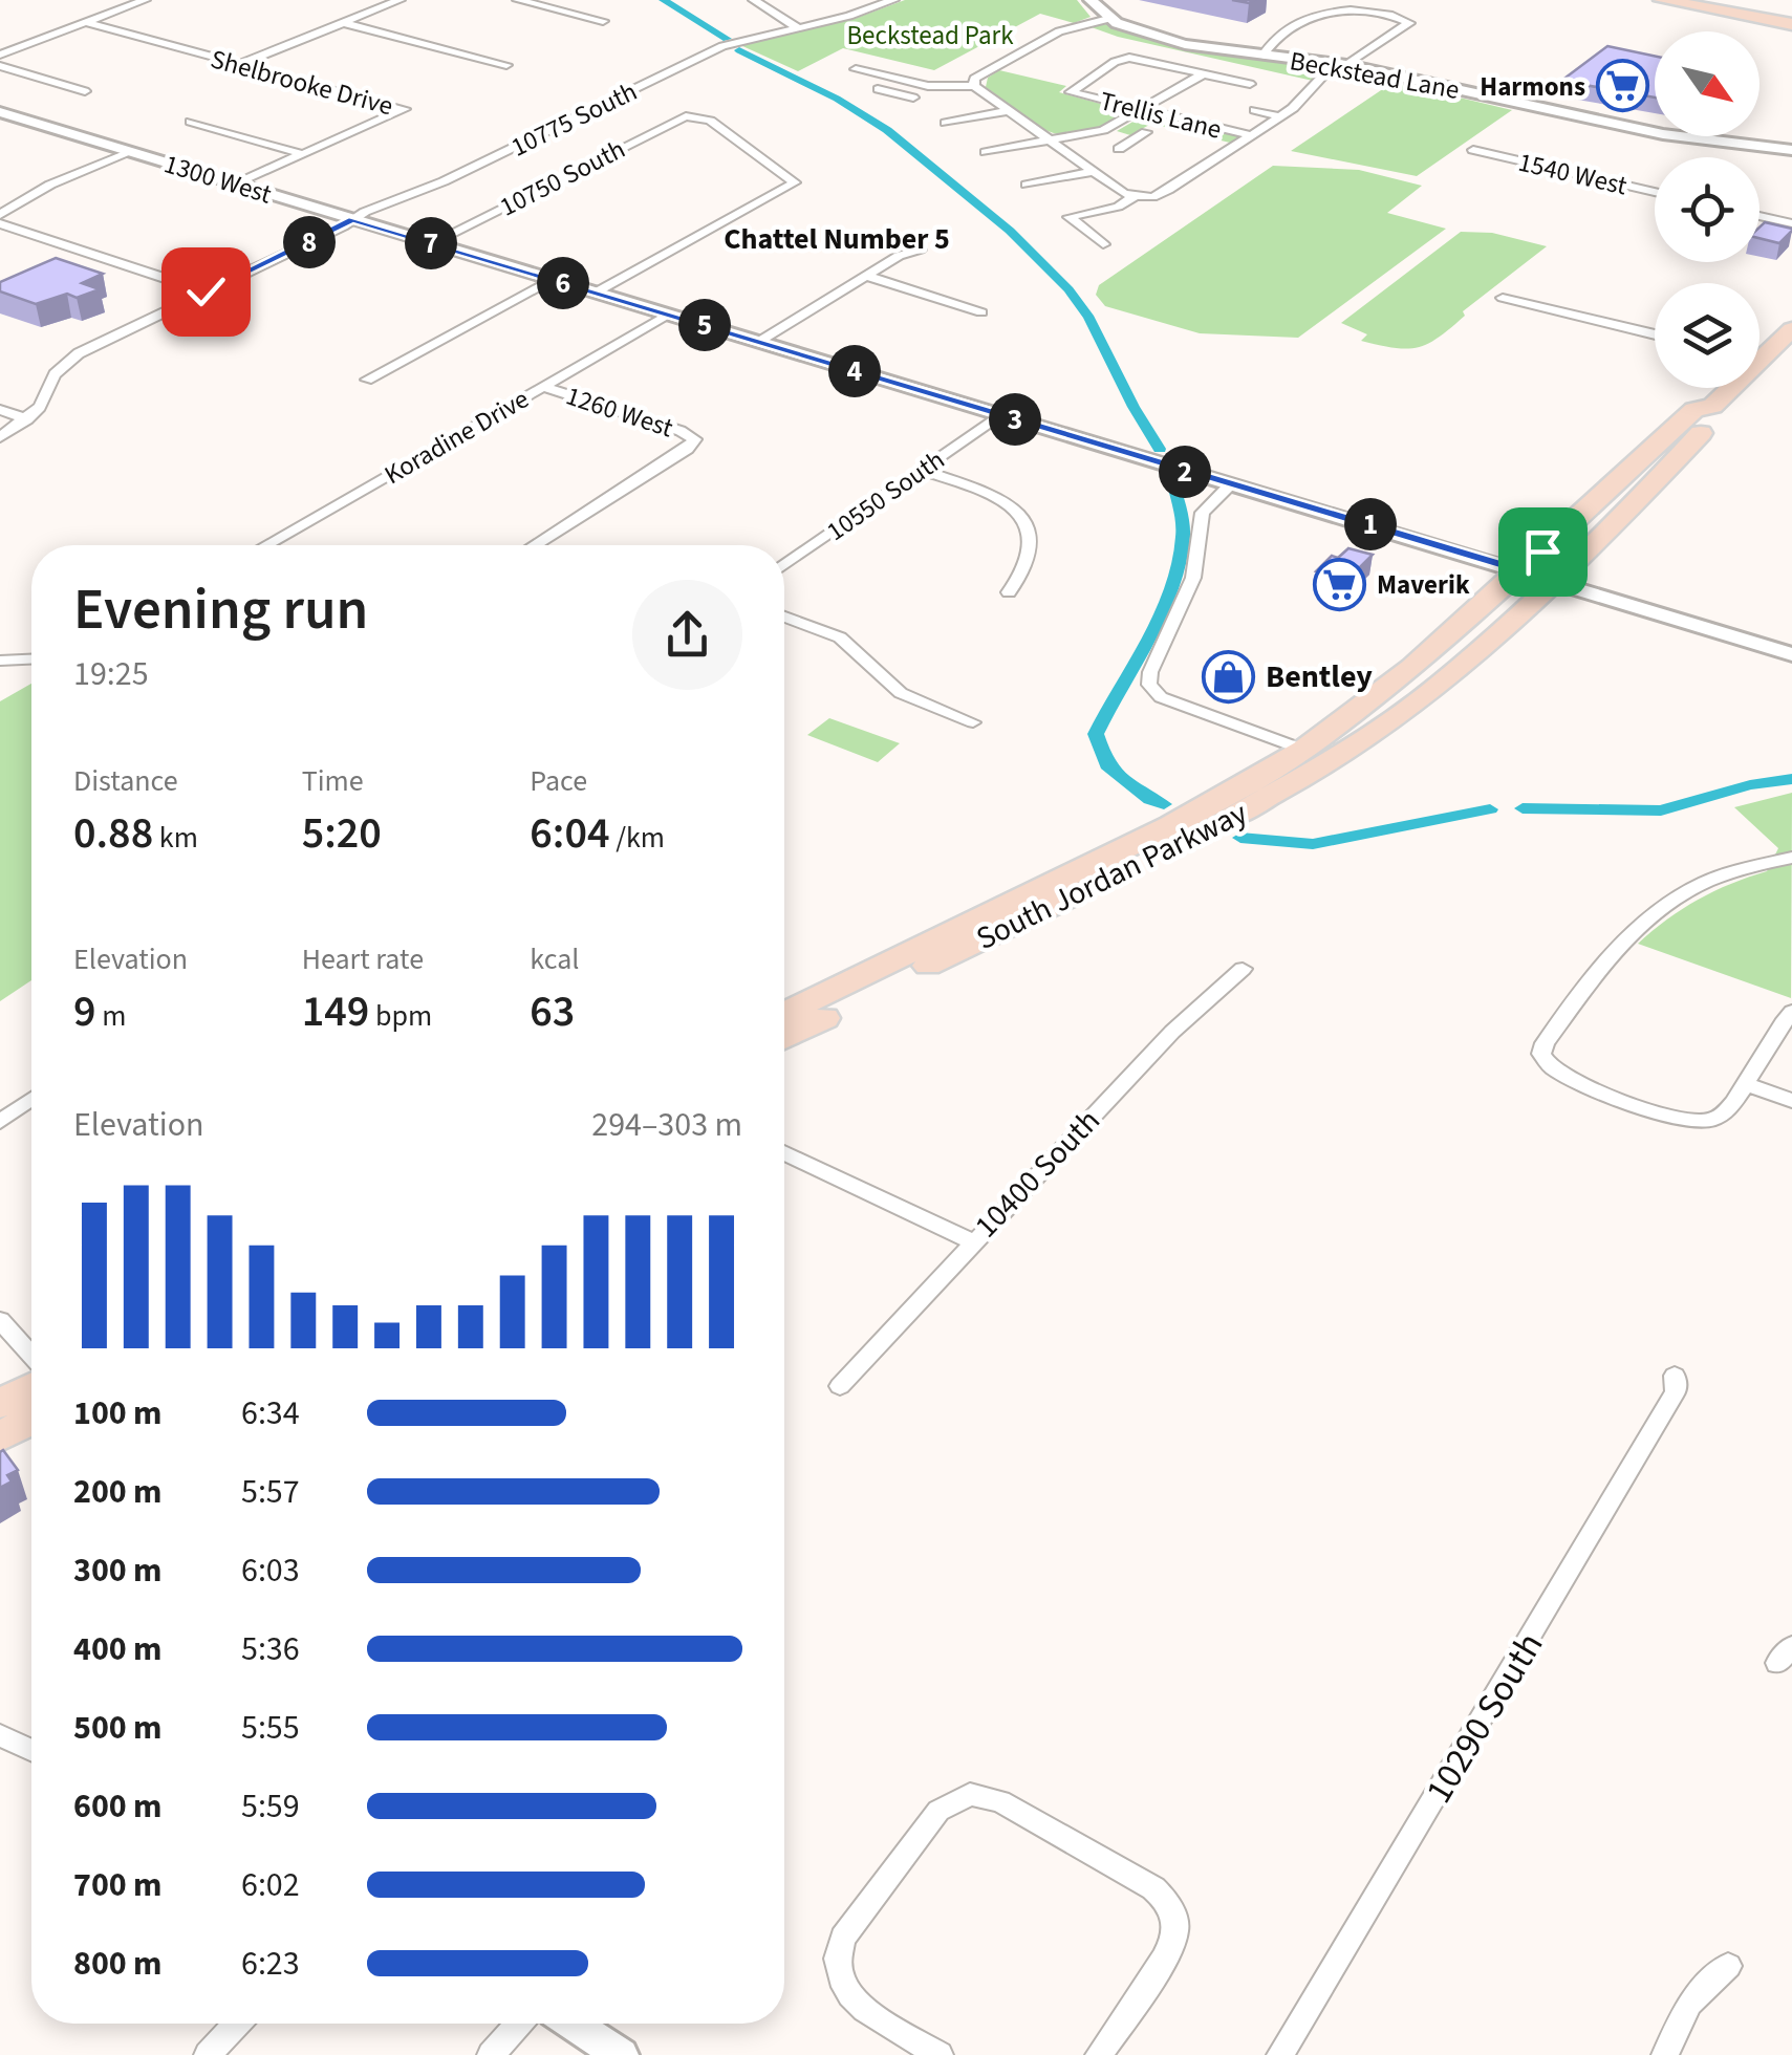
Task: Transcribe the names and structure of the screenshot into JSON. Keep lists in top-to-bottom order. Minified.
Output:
{"streets":{"main road":["South Jordan Parkway"],"street":["Beckstead Lane","Shelbrooke Drive","Trellis Lane","10775 South","1540 West","10750 South","1300 West","1260 West","Koradine Drive","10550 South","10400 South","10290 South"]},"crossings":[["Shelbrooke Drive","1300 West"],["10775 South","1300 West"],["10750 South","1300 West"],["1300 West","Koradine Drive"],["1300 West","10550 South"],["1300 West","South Jordan Parkway"],["1260 West","Koradine Drive"]],"districts":["Chattel Number 5"],"parks":["Beckstead Park"],"places":{"supermarket":["Harmons","Maverik"],"shop":["Bentley"]},"north":"bottom right","page":{"pins":["8","7","6","5","4","3","2","1"],"heading":["Evening run","19:25"],"stats":[["Distance","0.88 km"],["Time","5:20"],["Pace","6:04 /km"],["Elevation","9 m"],["Heart rate","149 bpm"],["kcal","63"]],"chart":["Elevation","294–303 m"],"list":[{"name":"100 m","note":"6:34"},{"name":"200 m","note":"5:57"},{"name":"300 m","note":"6:03"},{"name":"400 m","note":"5:36"},{"name":"500 m","note":"5:55"},{"name":"600 m","note":"5:59"},{"name":"700 m","note":"6:02"},{"name":"800 m","note":"6:23"}]}}
